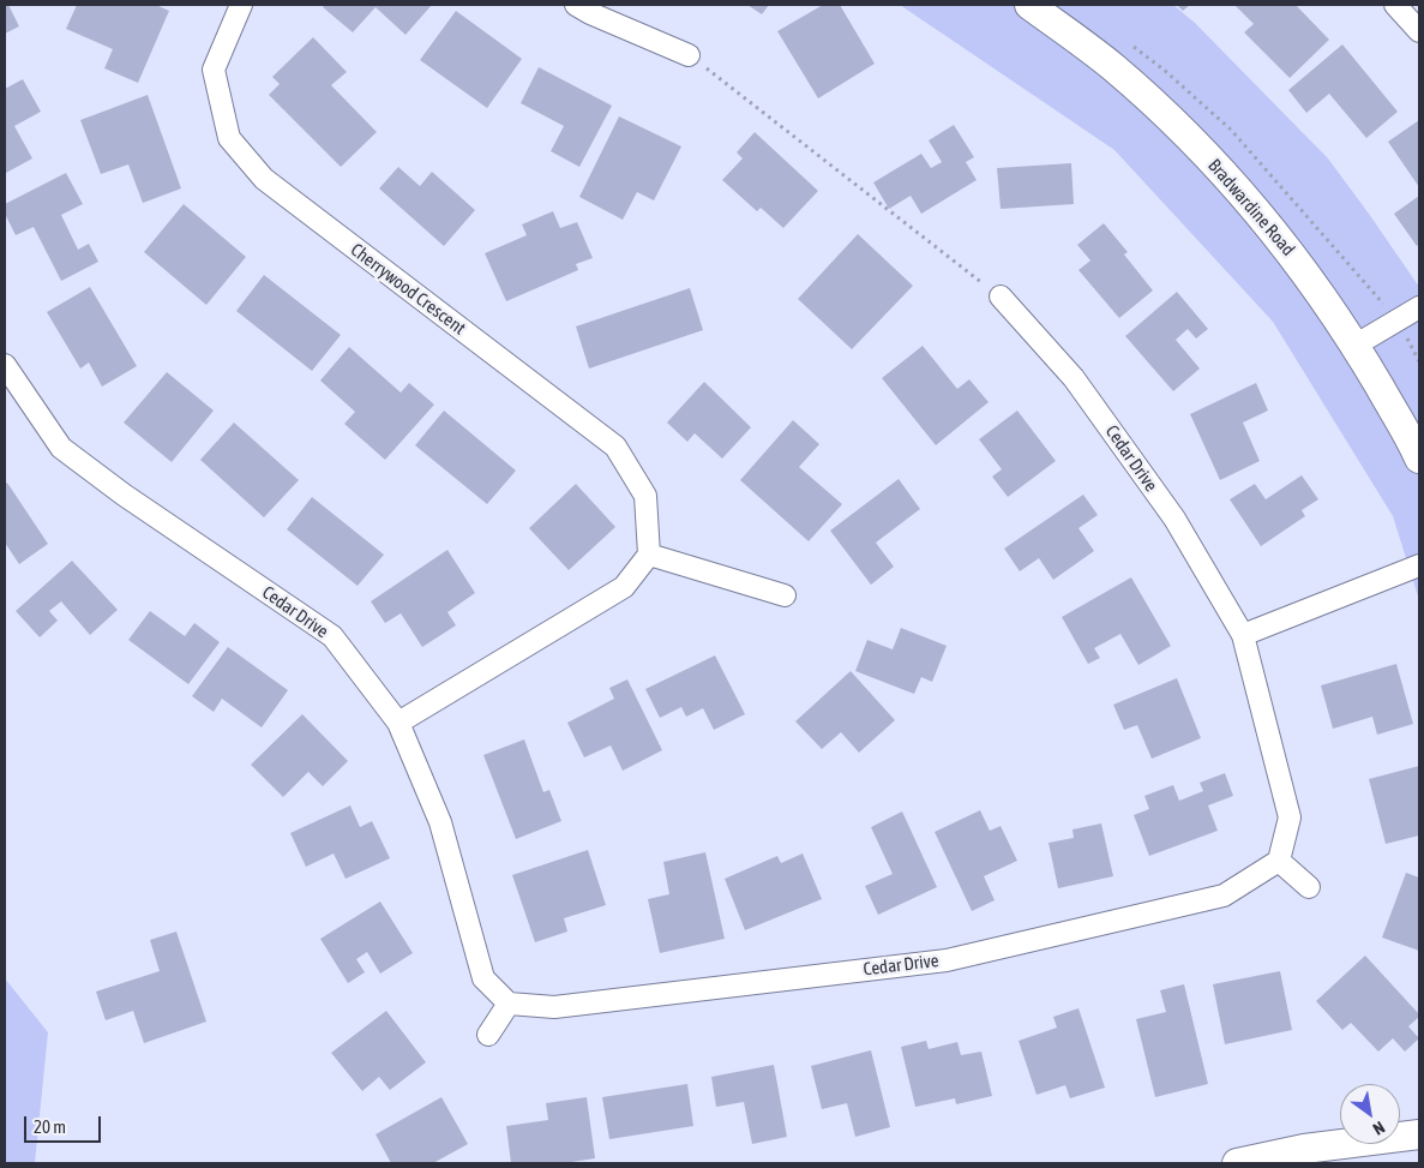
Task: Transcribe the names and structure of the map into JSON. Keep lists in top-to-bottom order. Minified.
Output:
{"streets":{"main road":["Bradwardine Road"],"street":["Cherrywood Crescent","Cedar Drive"]},"scale_bar":"20 m","north":"bottom right"}
